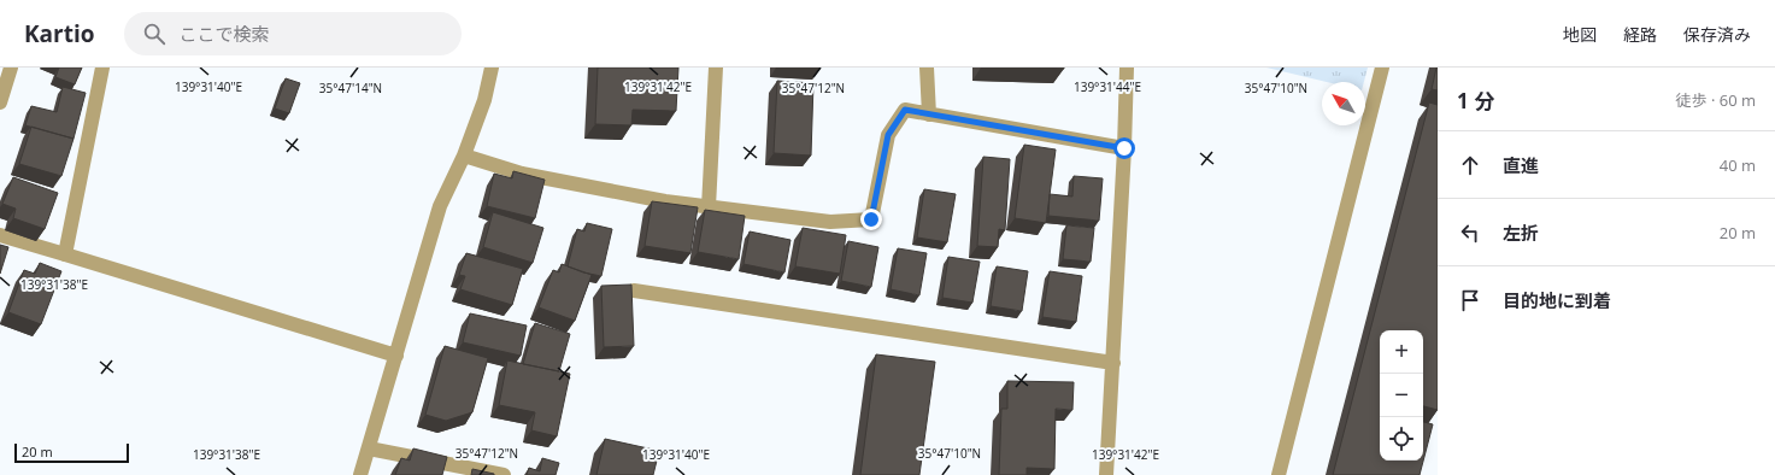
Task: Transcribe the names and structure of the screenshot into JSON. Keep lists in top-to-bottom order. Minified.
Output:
{"scale_bar":"20 m","north":"top left","page":{"header":"Kartio","search":"ここで検索","nav":["地図","経路","保存済み"],"heading":["1 分","徒歩 · 60 m"],"list":[["直進","40 m"],["左折","20 m"],"目的地に到着"],"map_buttons":["+","−"],"scale":"20 m"},"coordinates":["139°31'40\"E","139°31'42\"E","139°31'44\"E","35°47'14\"N","35°47'12\"N","35°47'10\"N","139°31'38\"E"]}
